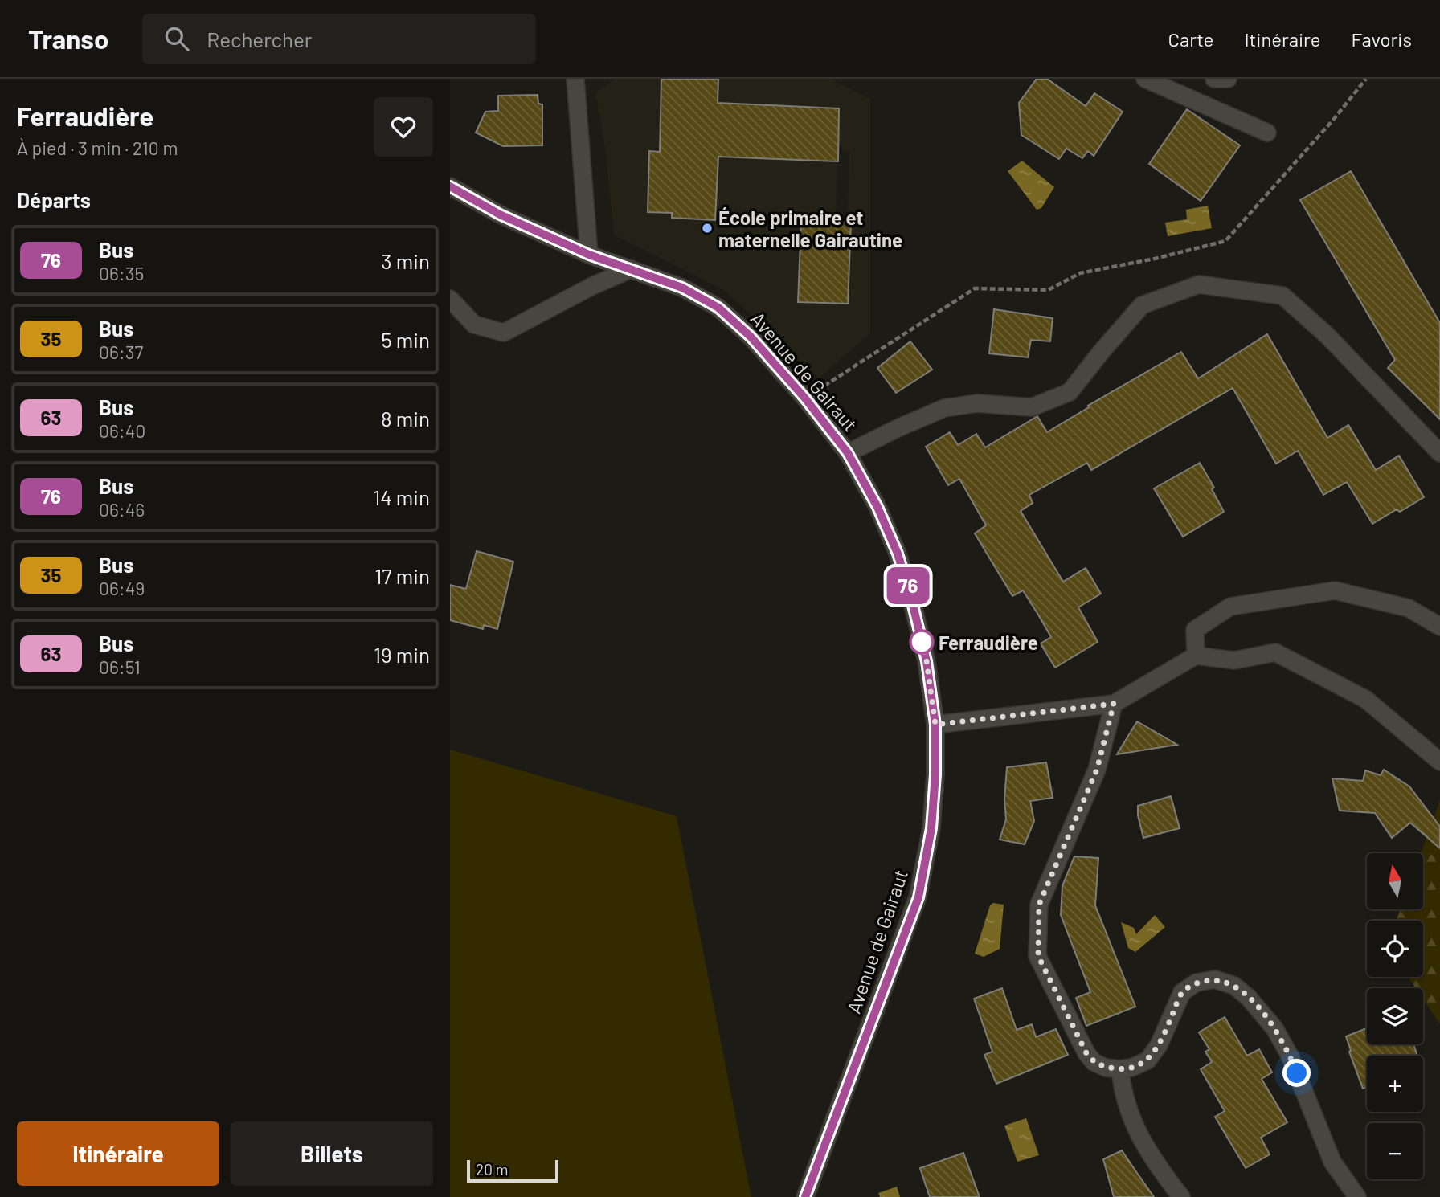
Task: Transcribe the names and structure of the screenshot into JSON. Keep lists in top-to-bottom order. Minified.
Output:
{"streets":{"street":["Avenue de Gairaut"]},"places":["École primaire et maternelle Gairautine","Ferraudière"],"lines":["bus line 76"],"scale_bar":"20 m","north":"top","page":{"header":"Transo","search":"Rechercher","nav":["Carte","Itinéraire","Favoris"],"heading":[["Ferraudière","À pied · 3 min · 210 m"],"Départs"],"on_map":"76","list":[{"mark":"76","name":"Bus","note":"06:35","value":"3 min"},{"mark":"35","name":"Bus","note":"06:37","value":"5 min"},{"mark":"63","name":"Bus","note":"06:40","value":"8 min"},{"mark":"76","name":"Bus","note":"06:46","value":"14 min"},{"mark":"35","name":"Bus","note":"06:49","value":"17 min"},{"mark":"63","name":"Bus","note":"06:51","value":"19 min"}],"map_buttons":["+","−"],"buttons":["Itinéraire","Billets"],"scale":"20 m"}}
